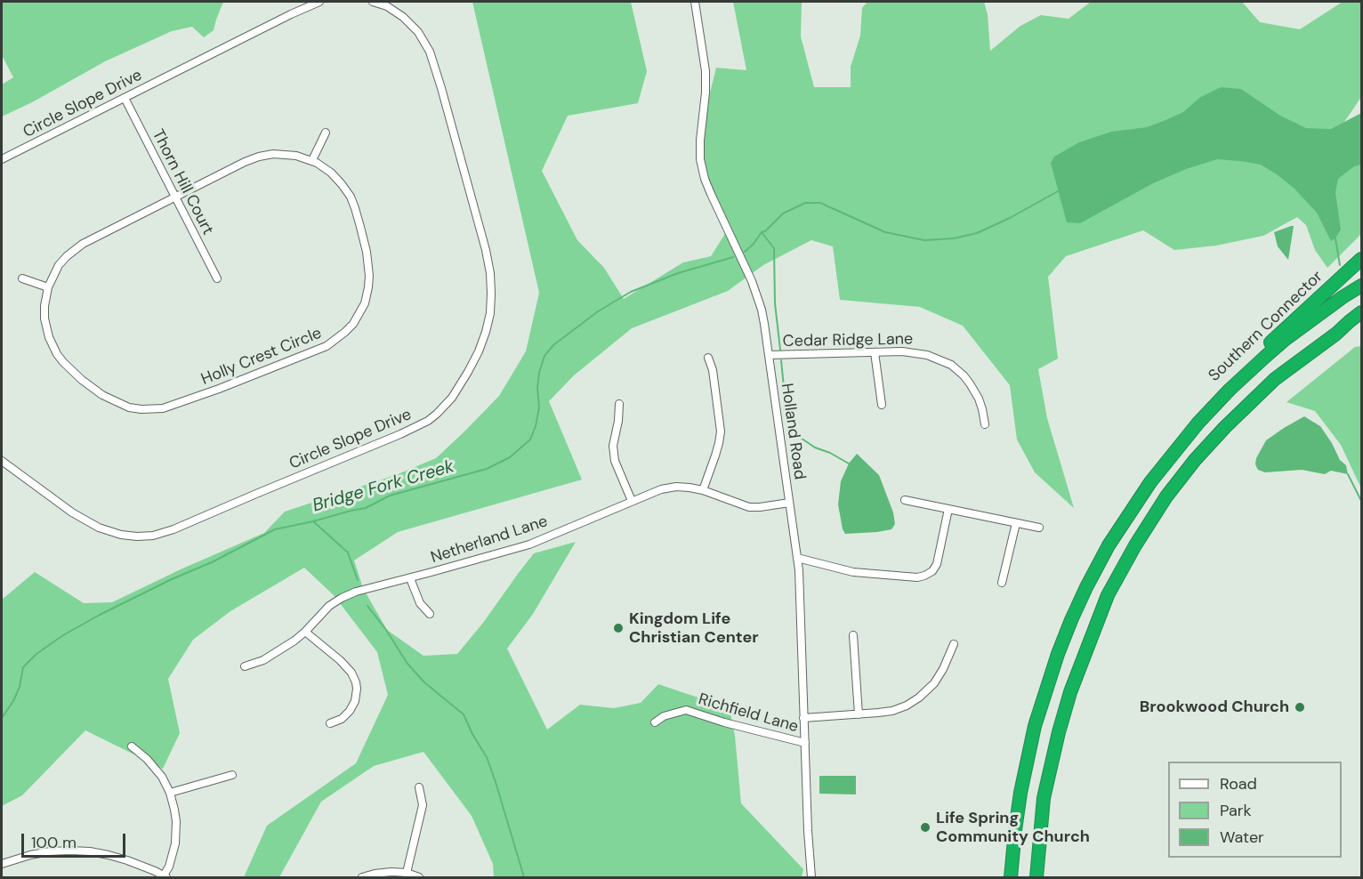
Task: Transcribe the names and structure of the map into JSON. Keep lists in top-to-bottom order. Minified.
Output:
{"streets":{"highway":["Southern Connector"],"street":["Circle Slope Drive","Thorn Hill Court","Cedar Ridge Lane","Holly Crest Circle","Holland Road","Netherland Lane","Richfield Lane"]},"crossings":[["Circle Slope Drive","Thorn Hill Court"],["Thorn Hill Court","Holly Crest Circle"],["Cedar Ridge Lane","Holland Road"],["Holland Road","Netherland Lane"],["Holland Road","Richfield Lane"]],"water":["Bridge Fork Creek"],"places":["Kingdom Life Christian Center","Brookwood Church","Life Spring Community Church"],"legend":["Road","Park","Water"],"scale_bar":"100 m"}
